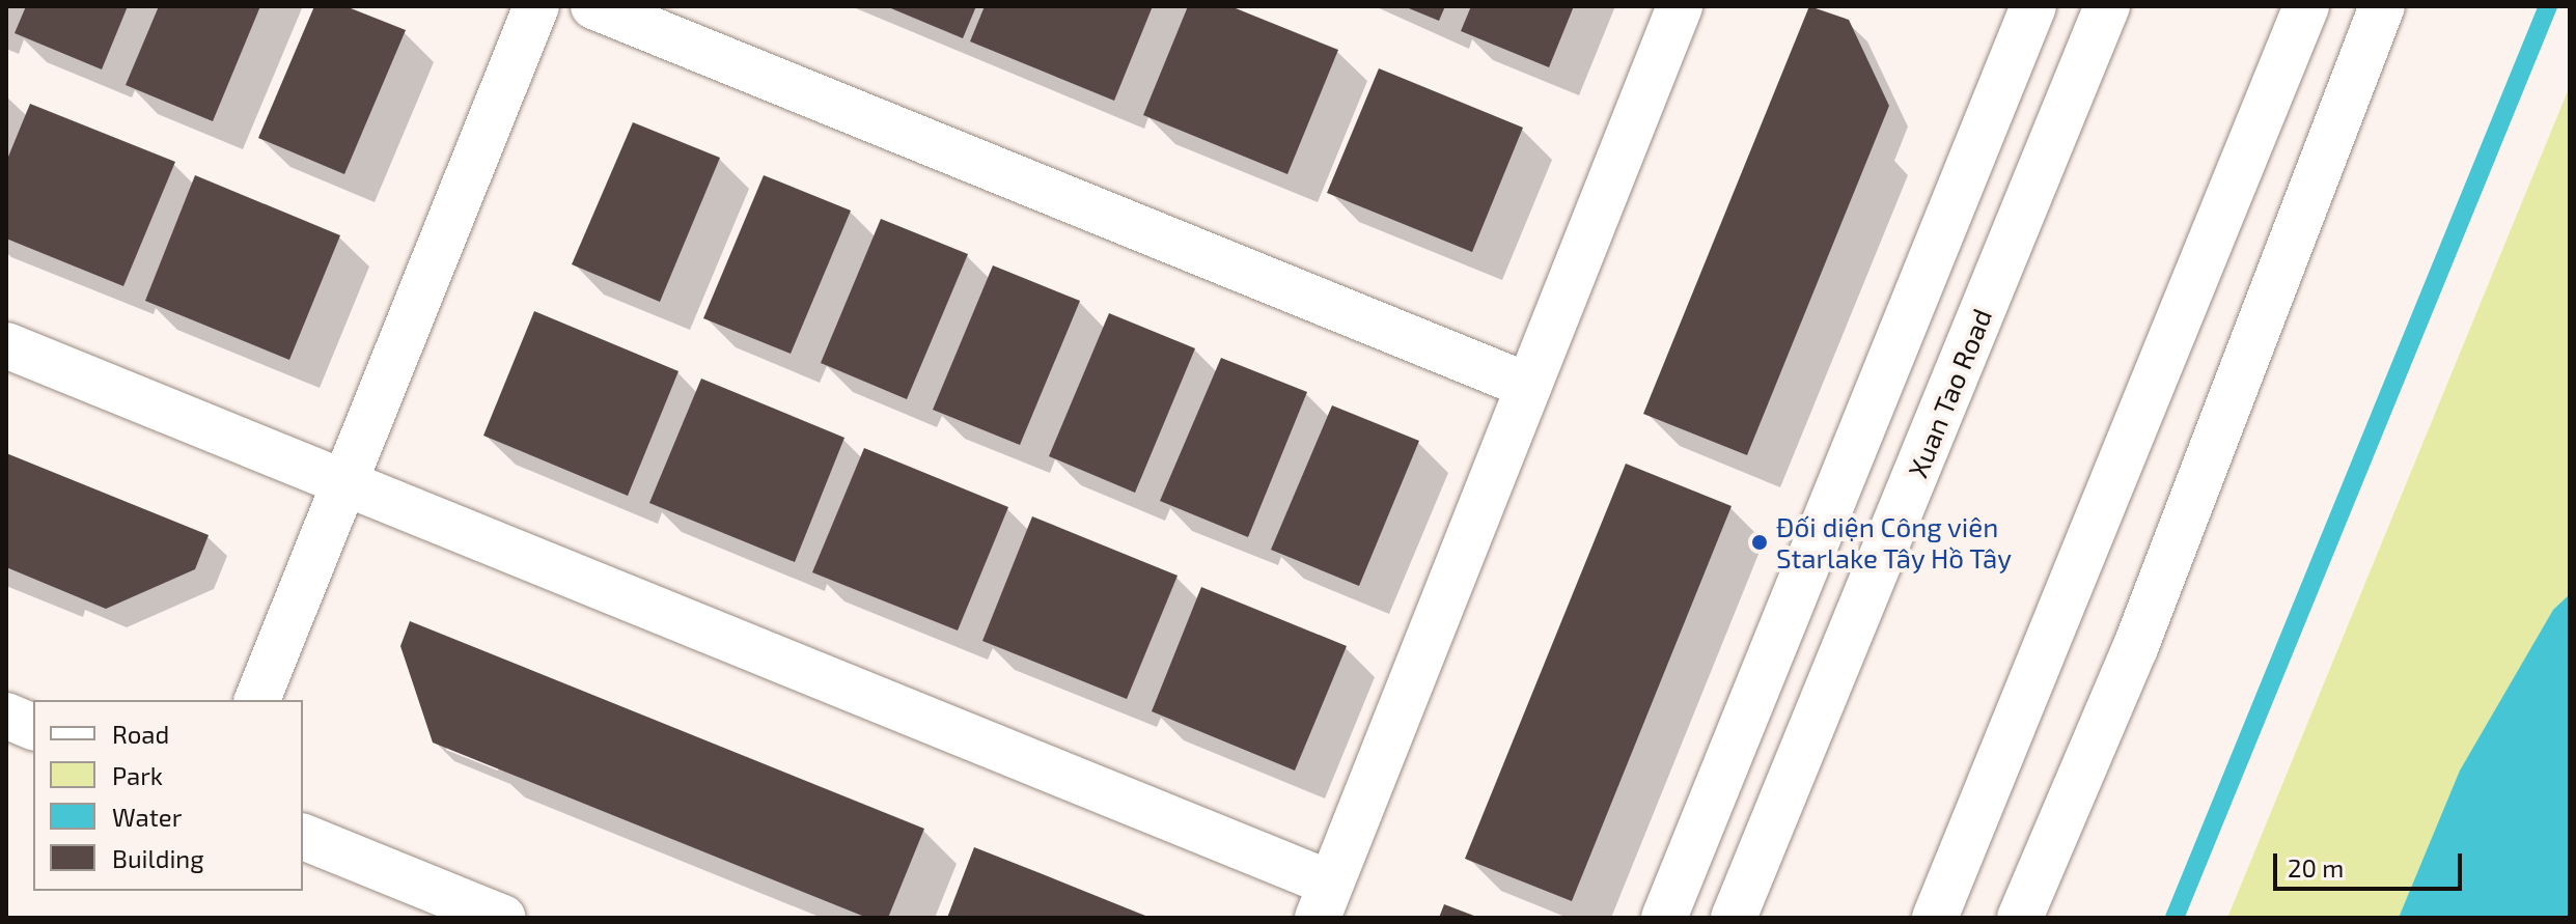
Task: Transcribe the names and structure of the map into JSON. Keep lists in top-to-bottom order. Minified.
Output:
{"streets":{"street":["Xuan Tao Road"]},"places":["Đối diện Công viên Starlake Tây Hồ Tây"],"legend":["Road","Park","Water","Building"],"scale_bar":"20 m"}
